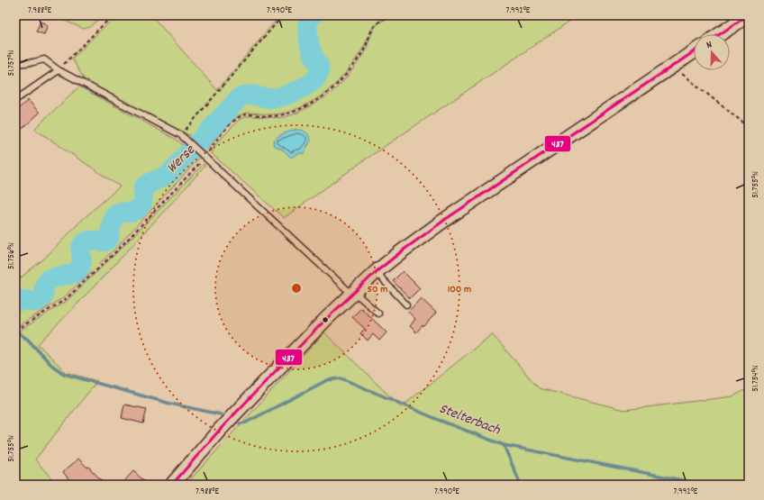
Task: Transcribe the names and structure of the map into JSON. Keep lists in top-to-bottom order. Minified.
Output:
{"water":["Werse","Stelterbach"],"lines":["transit line 437"],"north":"top","coordinates":["7.988°E","7.990°E","7.992°E","51.757°N","51.755°N","51.756°N","51.754°N"],"rings":["50 m","100 m"]}
